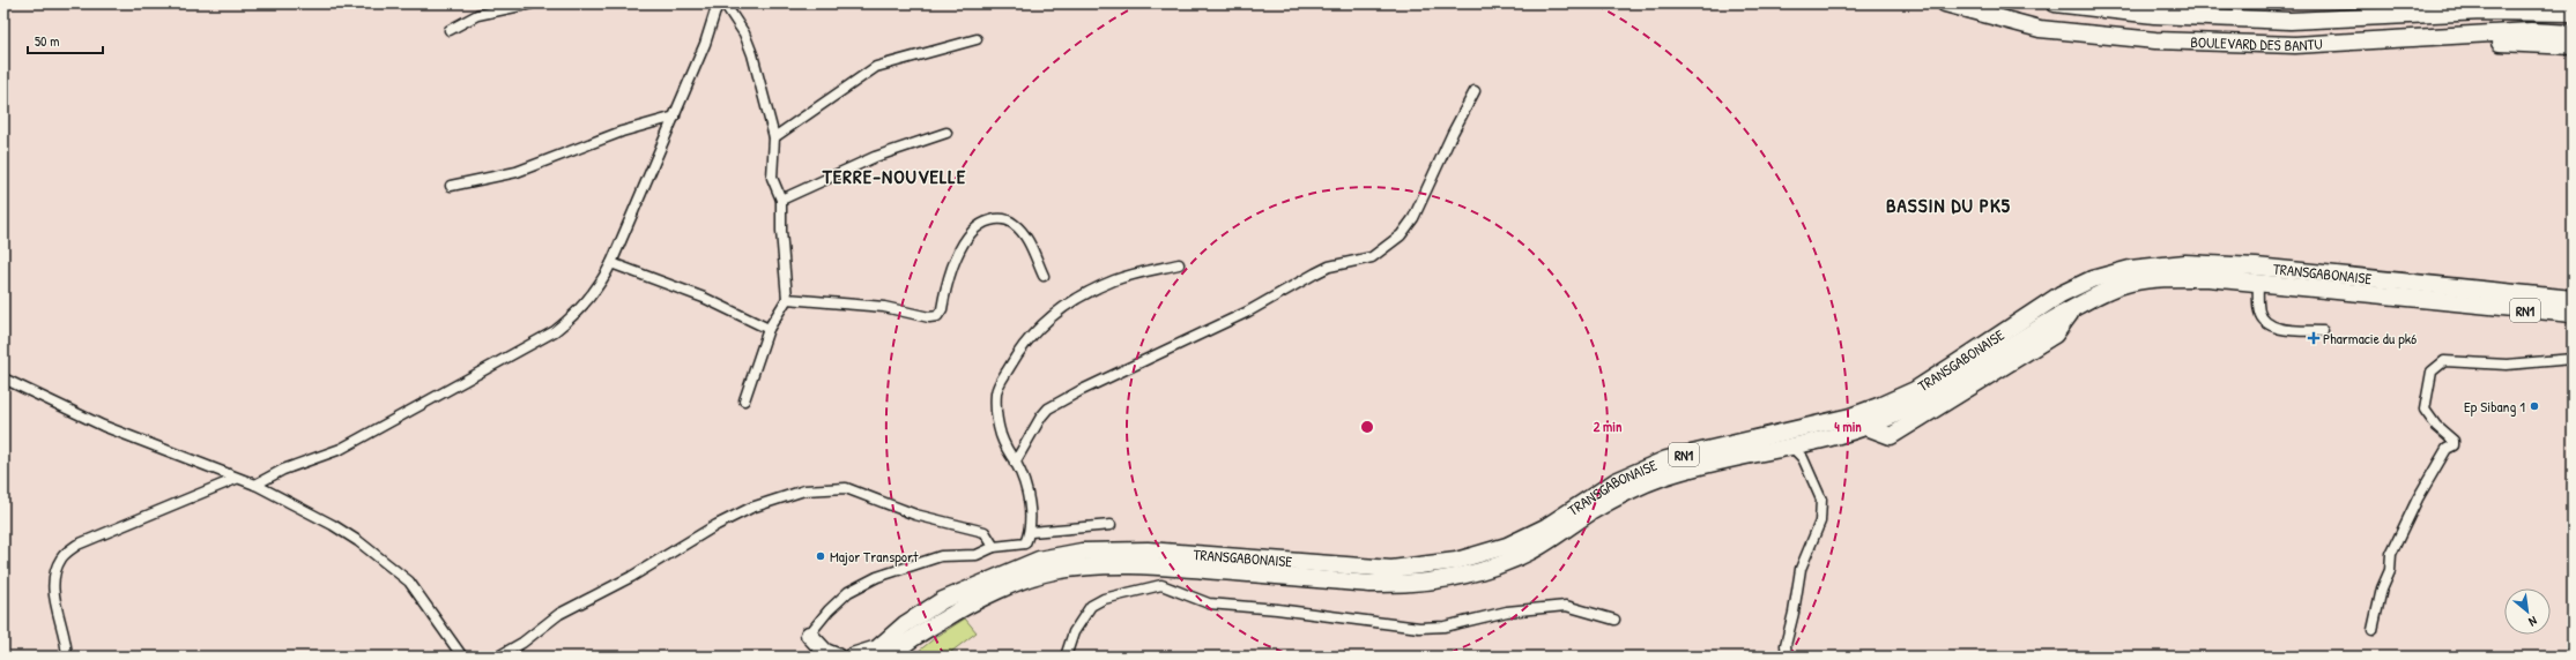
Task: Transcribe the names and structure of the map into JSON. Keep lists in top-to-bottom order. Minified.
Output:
{"streets":{"highway":["BOULEVARD DES BANTU","TRANSGABONAISE","RN1"]},"districts":["TERRE-NOUVELLE","BASSIN DU PK5"],"places":{"health":["Pharmacie du pk6"],"other":["Ep Sibang 1","Major Transport"]},"scale_bar":"50 m","north":"bottom right","rings":["2 min","4 min"]}
